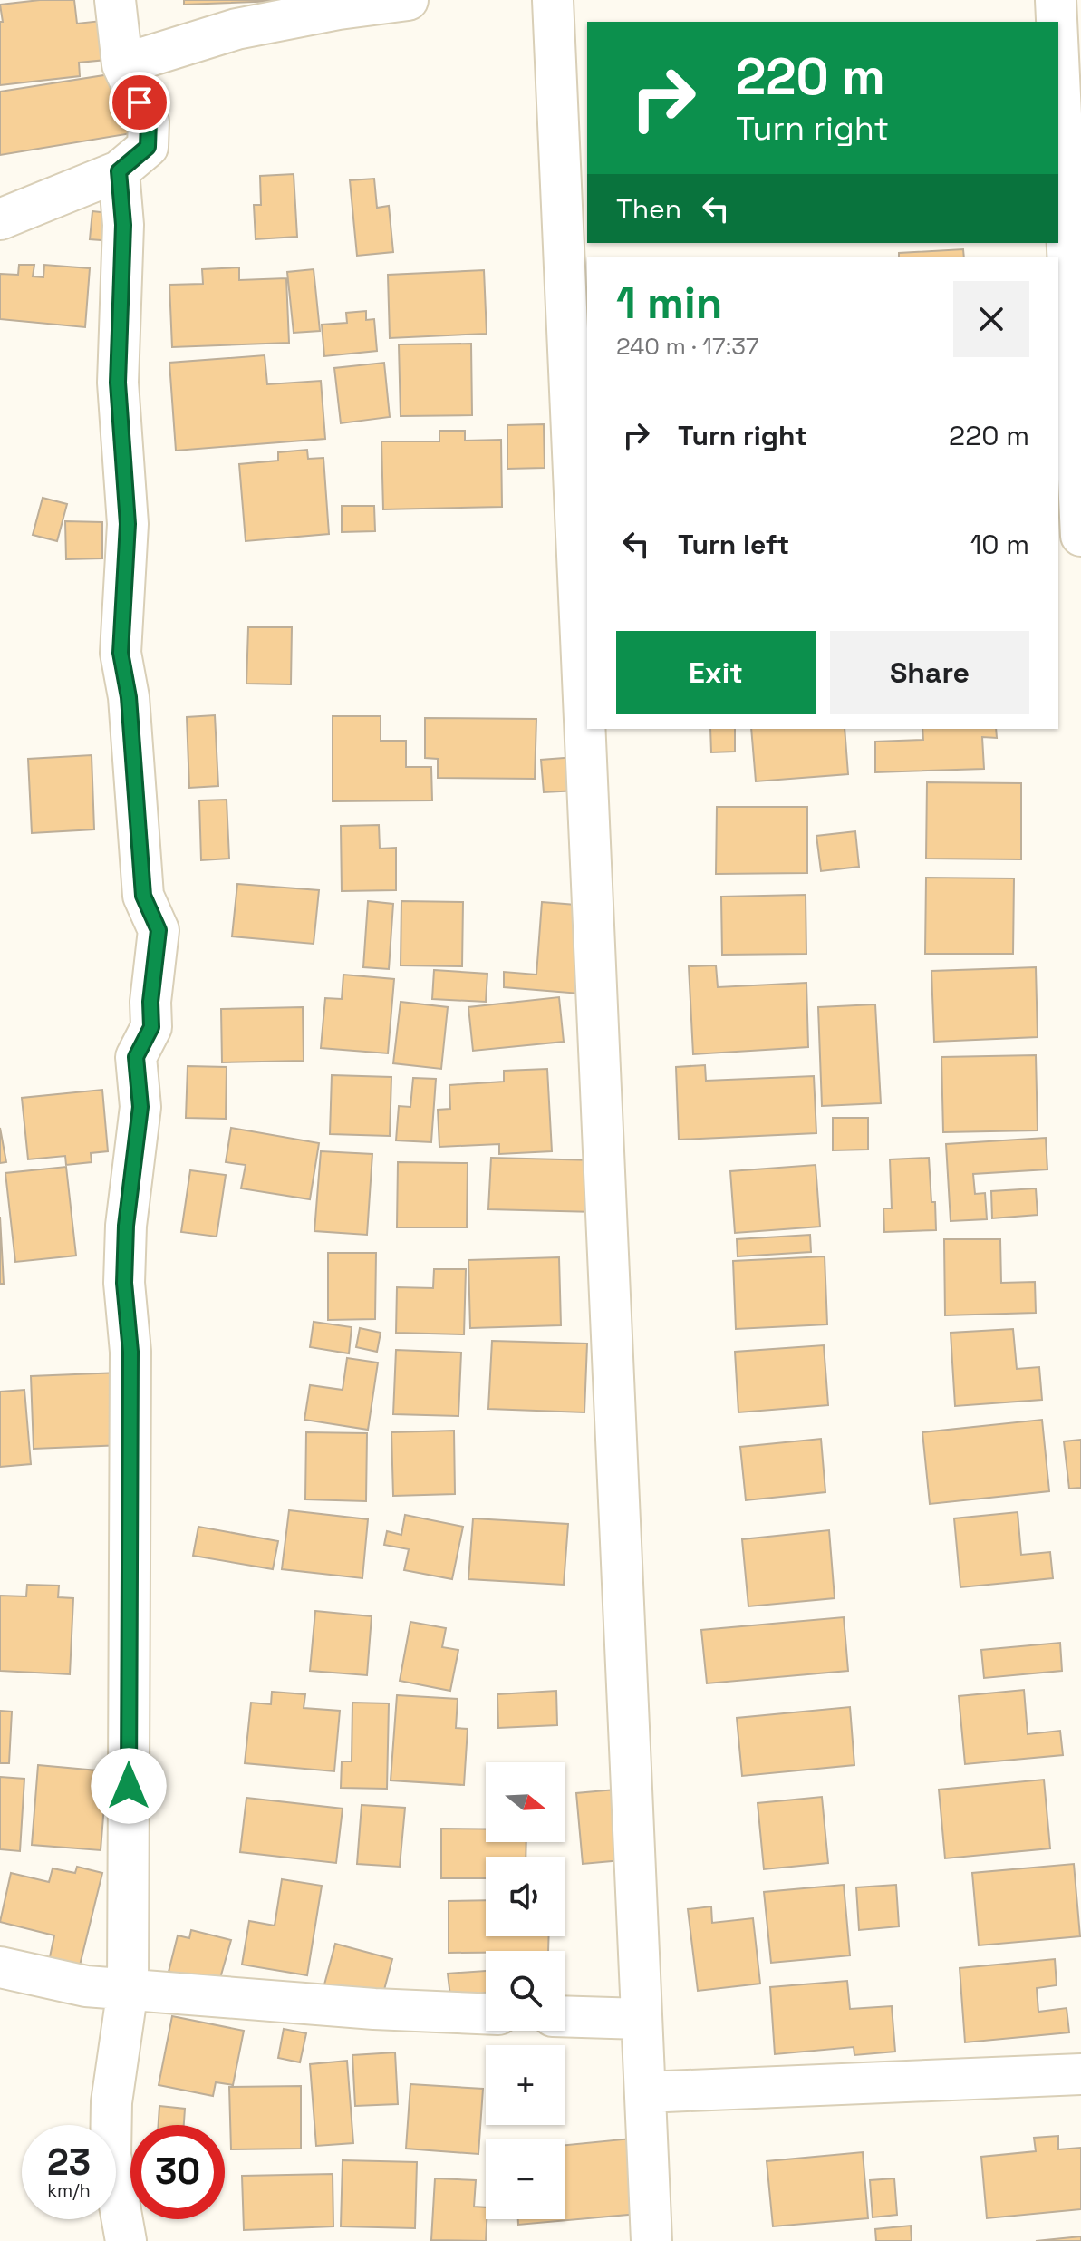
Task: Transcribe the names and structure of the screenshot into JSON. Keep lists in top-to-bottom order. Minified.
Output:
{"north":"right","page":{"turn":["220 m","Turn right"],"then":"Then","heading":["1 min","240 m · 17:37"],"list":[{"name":"Turn right","value":"220 m"},{"name":"Turn left","value":"10 m"}],"buttons":["Exit","Share"],"map_buttons":["+","−"],"speed":"23 km/h","limit":"30"}}
